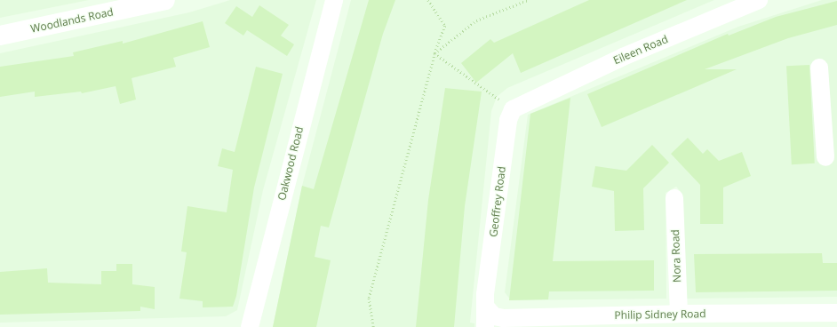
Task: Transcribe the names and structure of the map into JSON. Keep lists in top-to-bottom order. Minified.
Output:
{"streets":{"street":["Woodlands Road","Eileen Road","Oakwood Road","Geoffrey Road","Nora Road","Philip Sidney Road"]},"crossings":[["Eileen Road","Geoffrey Road"],["Geoffrey Road","Philip Sidney Road"],["Nora Road","Philip Sidney Road"]]}
